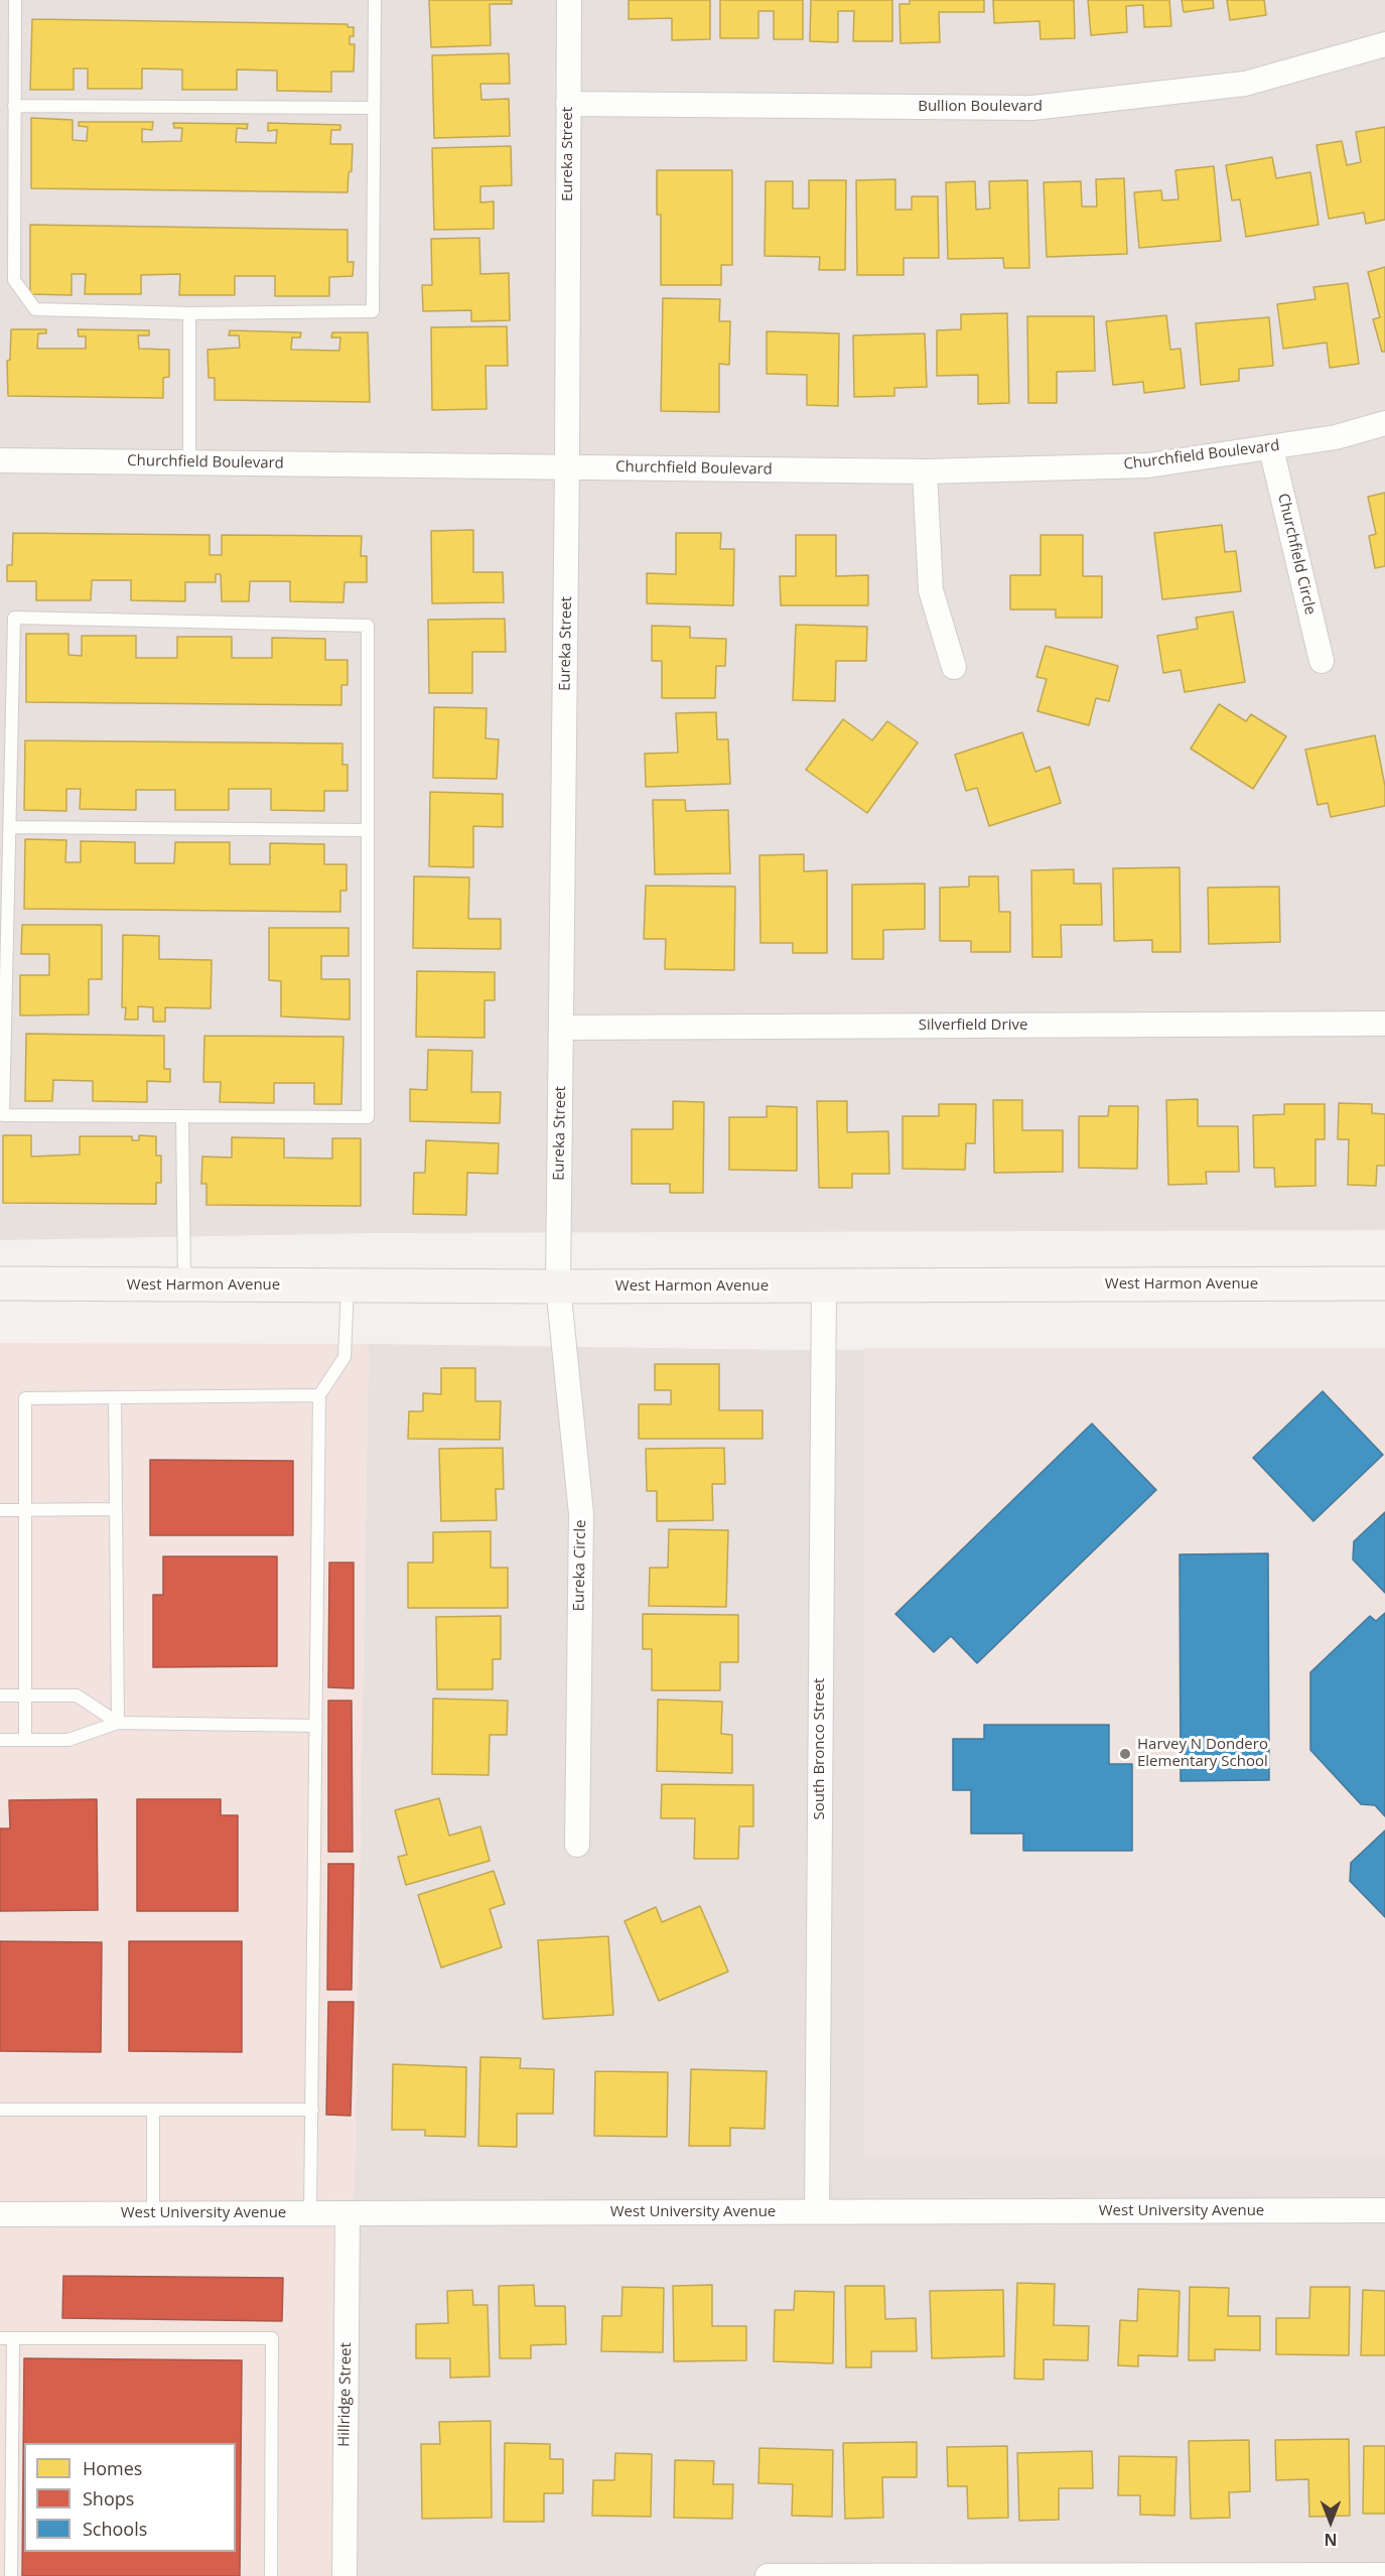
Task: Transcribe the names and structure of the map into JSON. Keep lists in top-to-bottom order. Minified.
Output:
{"streets":{"main road":["West Harmon Avenue"],"street":["Bullion Boulevard","Eureka Street","Churchfield Boulevard","Churchfield Circle","Silverfield Drive","Eureka Circle","South Bronco Street","West University Avenue","Hillridge Street"]},"crossings":[["Bullion Boulevard","Eureka Street"],["Eureka Street","Churchfield Boulevard"],["Eureka Street","Silverfield Drive"],["Eureka Street","West Harmon Avenue"],["Eureka Street","Eureka Circle"],["Churchfield Boulevard","Churchfield Circle"],["West Harmon Avenue","Eureka Circle"],["West Harmon Avenue","South Bronco Street"],["South Bronco Street","West University Avenue"],["West University Avenue","Hillridge Street"]],"places":["Harvey N Dondero Elementary School"],"legend":["Homes","Shops","Schools"],"north":"bottom"}
